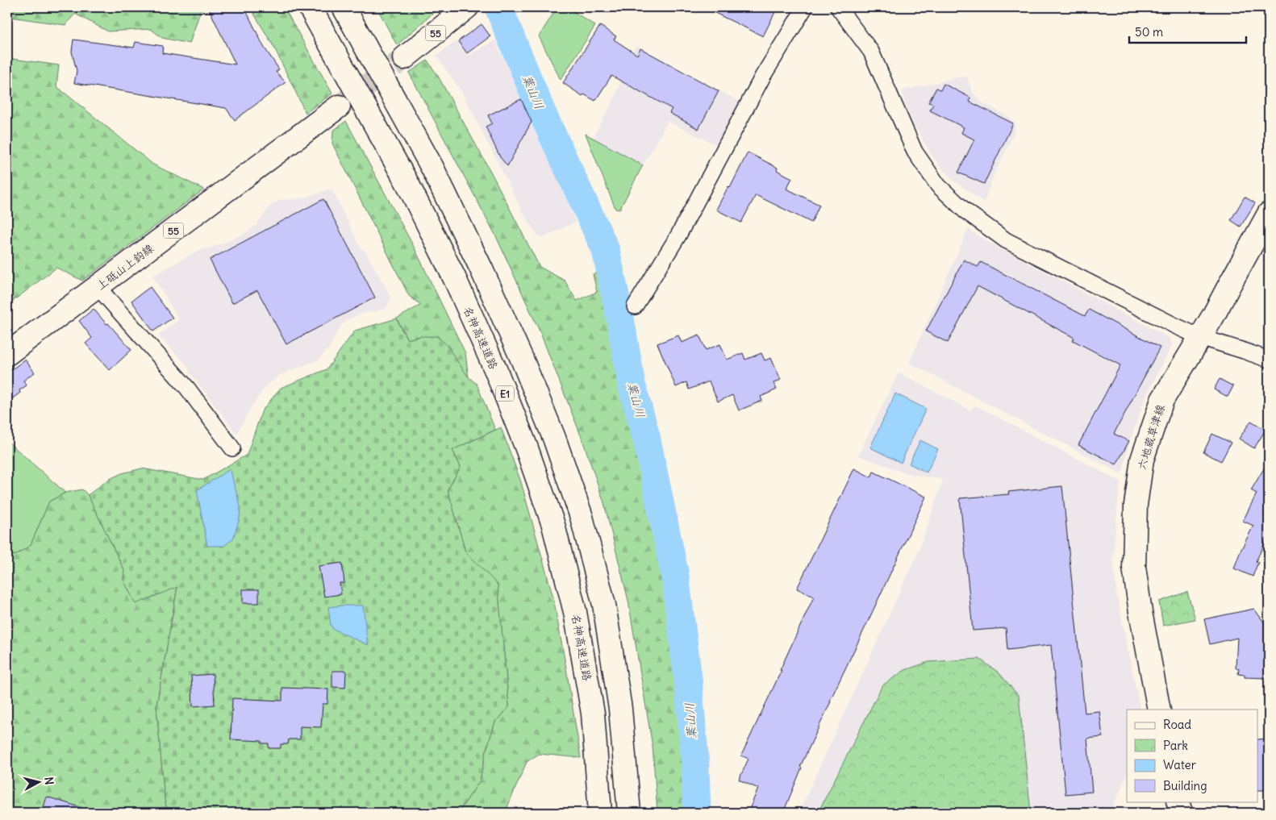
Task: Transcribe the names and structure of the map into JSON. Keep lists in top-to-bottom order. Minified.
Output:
{"streets":{"main road":["55","上砥山上鈎線","名神高速道路","E1","六地蔵草津線"]},"water":["葉山川"],"legend":["Road","Park","Water","Building"],"scale_bar":"50 m","north":"right"}
